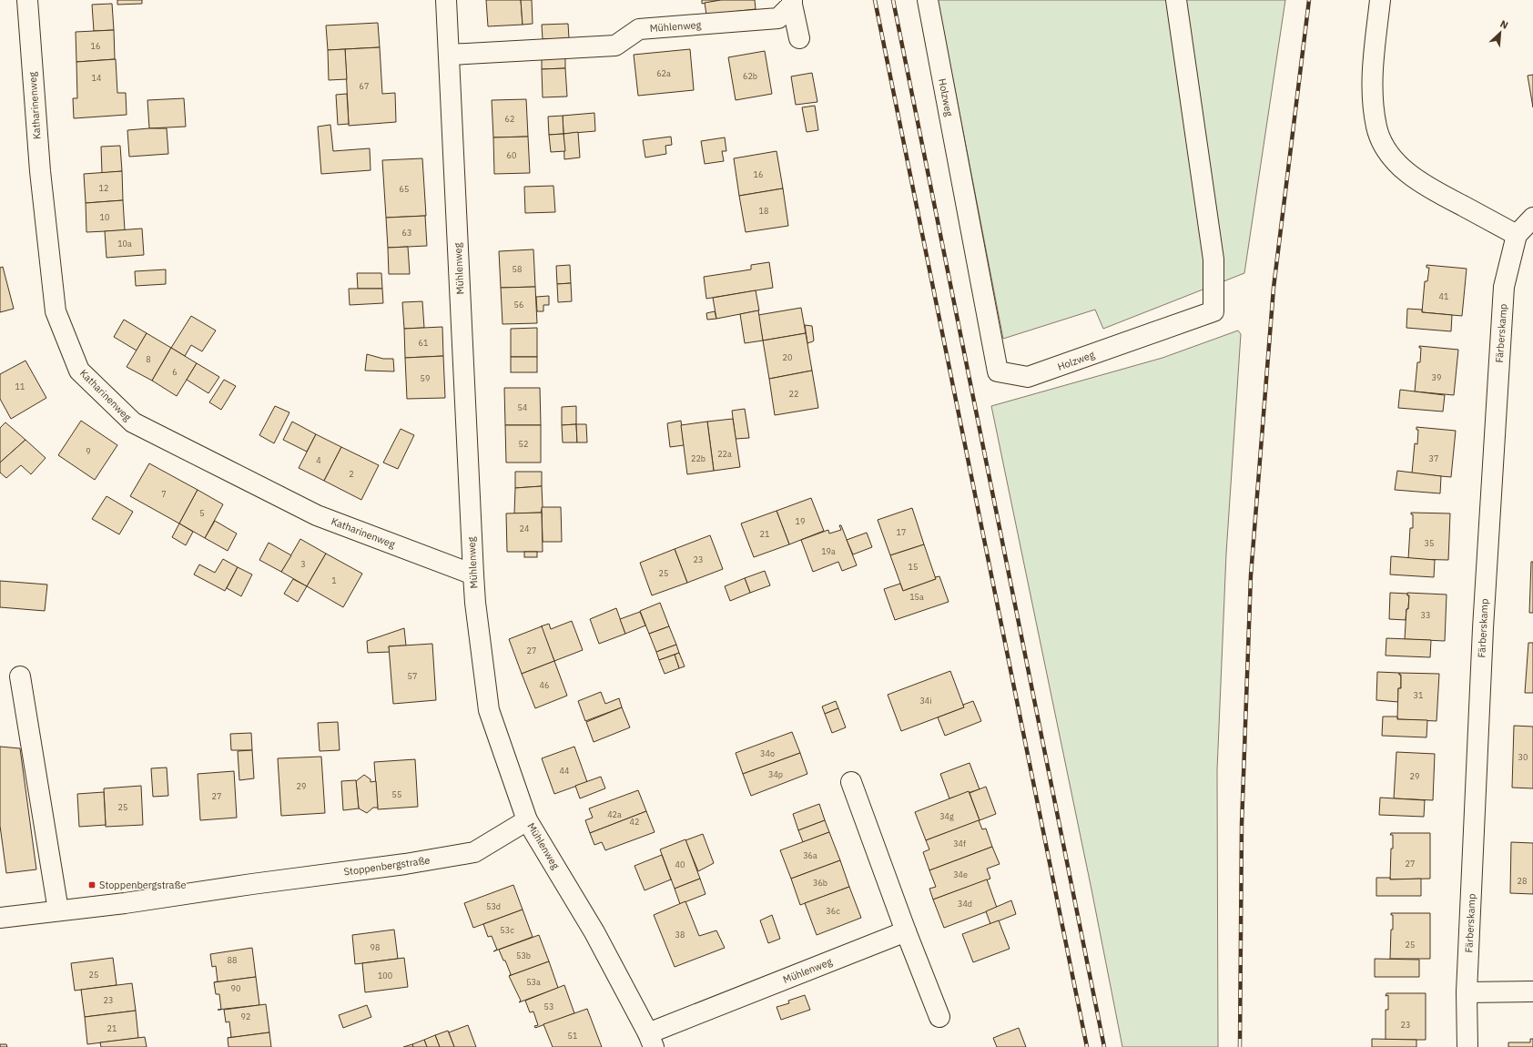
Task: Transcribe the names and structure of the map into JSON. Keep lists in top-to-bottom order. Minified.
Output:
{"streets":{"street":["Mühlenweg","Holzweg","Katharinenweg","Färberskamp","Stoppenbergstraße"]},"crossings":[["Mühlenweg","Katharinenweg"],["Mühlenweg","Stoppenbergstraße"]],"places":{"transit":["Stoppenbergstraße"]},"house_numbers":["16","62a","62b","14","67","62","60","16","12","65","18","10","63","10a","58","41","56","61","20","8","6","39","59","11","22","54","52","9","22a","22b","37","4","2","7","5","19","24","17","21","35","19a","23","3","15","25","1","15a","33","27","57","46","31","34i","34o","30","44","34p","29","29","55","27","25","42a","34g","42","34f","36a","27","40","34e","28","36b","34d","53d","36c","53c","38","25","98","53b","88","25","100","53a","90","23","53","92","23","21","51"],"north":"top right"}
